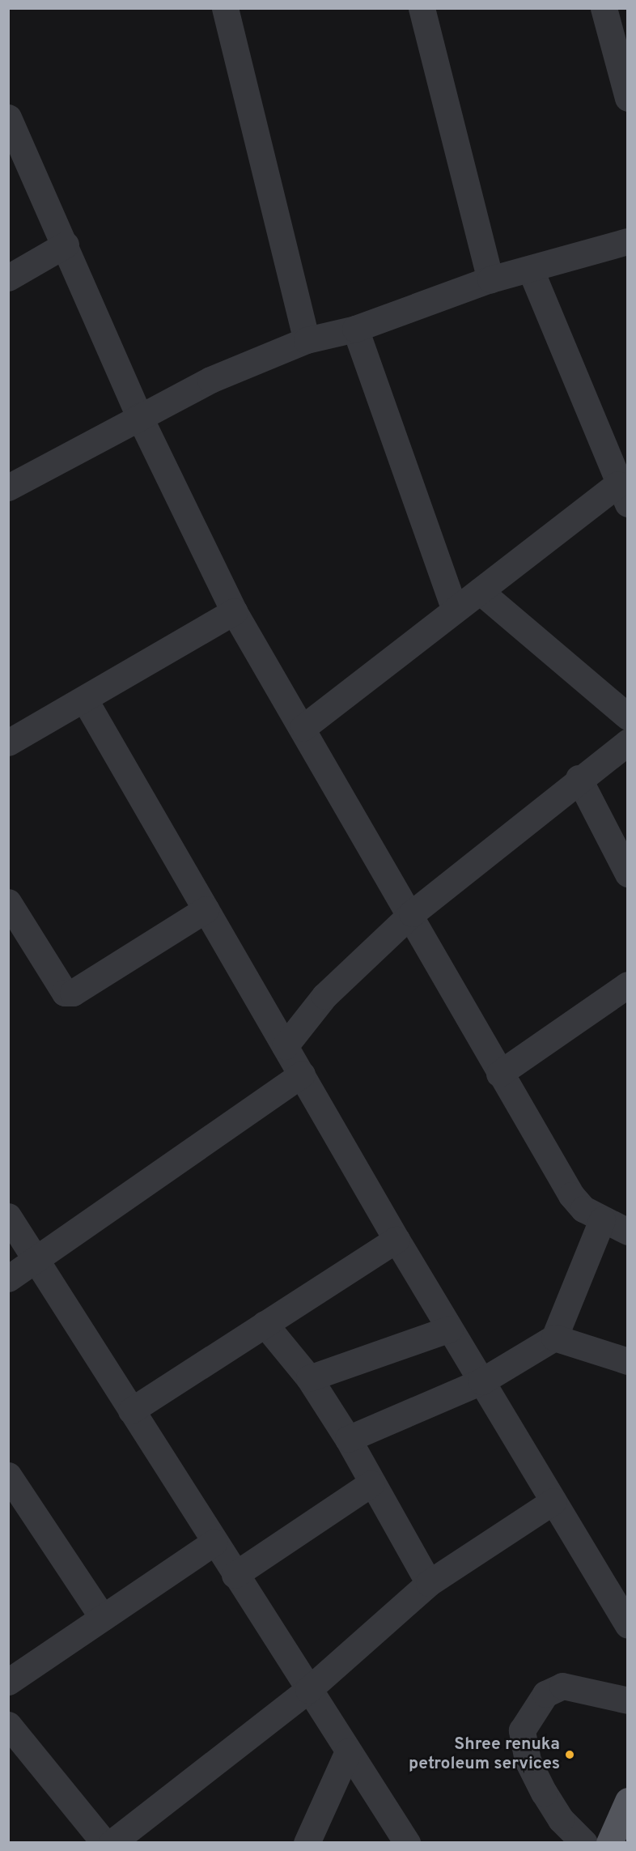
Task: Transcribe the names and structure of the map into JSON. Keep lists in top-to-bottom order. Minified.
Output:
{"places":["Shree renuka petroleum services"]}
